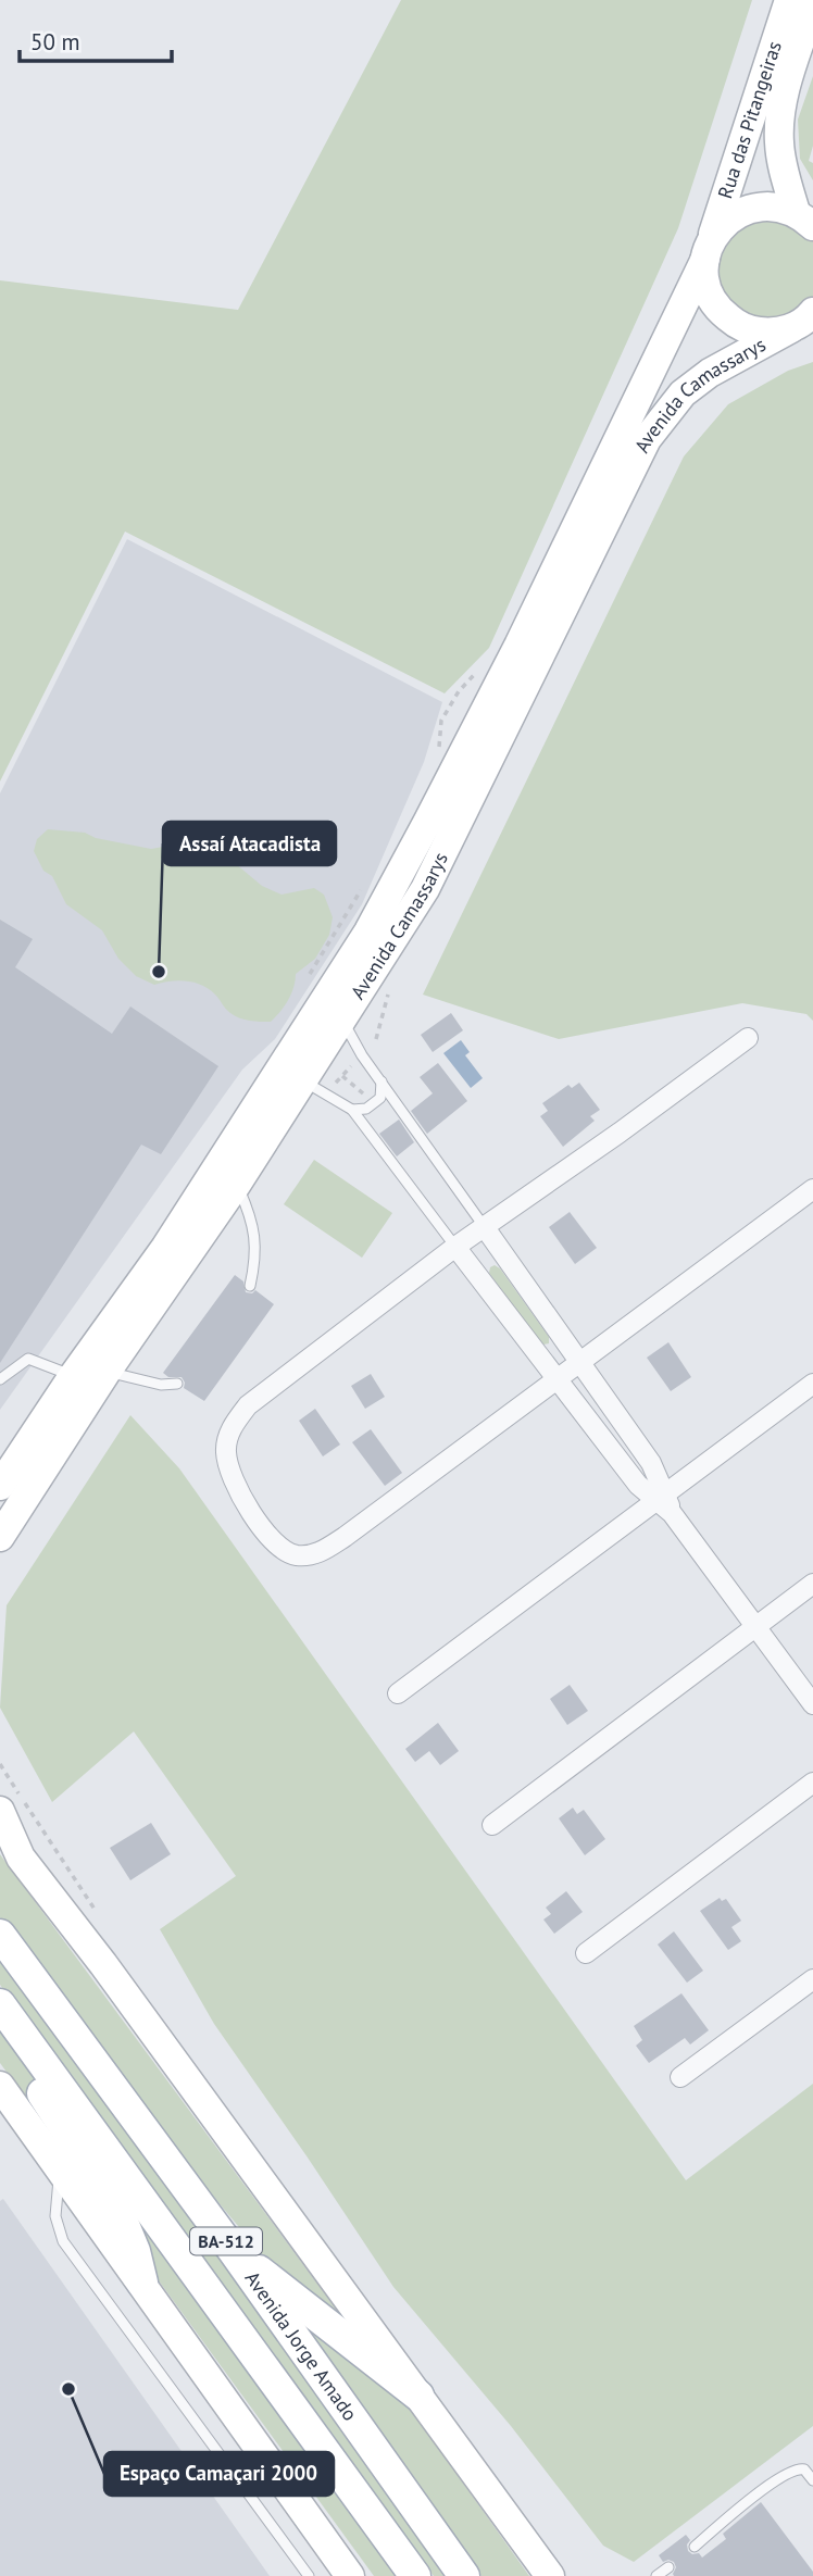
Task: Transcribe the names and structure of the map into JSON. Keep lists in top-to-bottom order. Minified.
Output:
{"streets":{"main road":["BA-512","Avenida Jorge Amado"],"street":["Rua das Pitangeiras","Avenida Camassarys"]},"crossings":[["Rua das Pitangeiras","Avenida Camassarys"]],"places":["Assaí Atacadista","Espaço Camaçari 2000"],"scale_bar":"50 m"}
